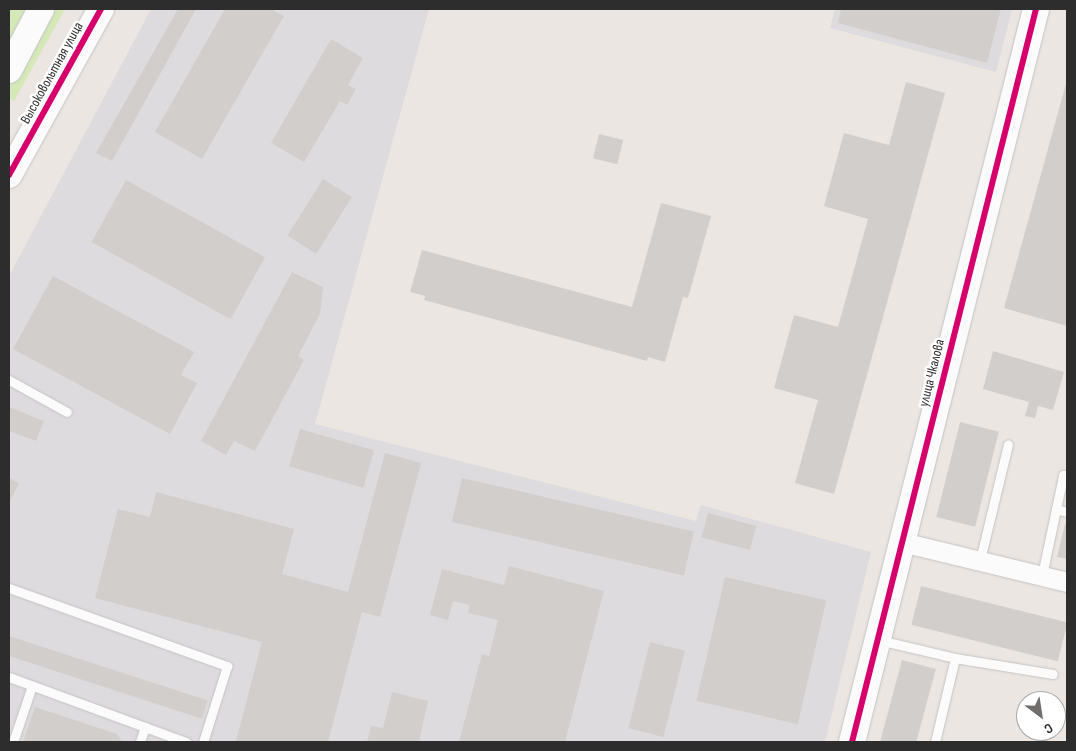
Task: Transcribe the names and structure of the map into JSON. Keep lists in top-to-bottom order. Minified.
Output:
{"streets":{"street":["Высоковольтная улица","улица Чкалова"]},"north":"bottom right"}
